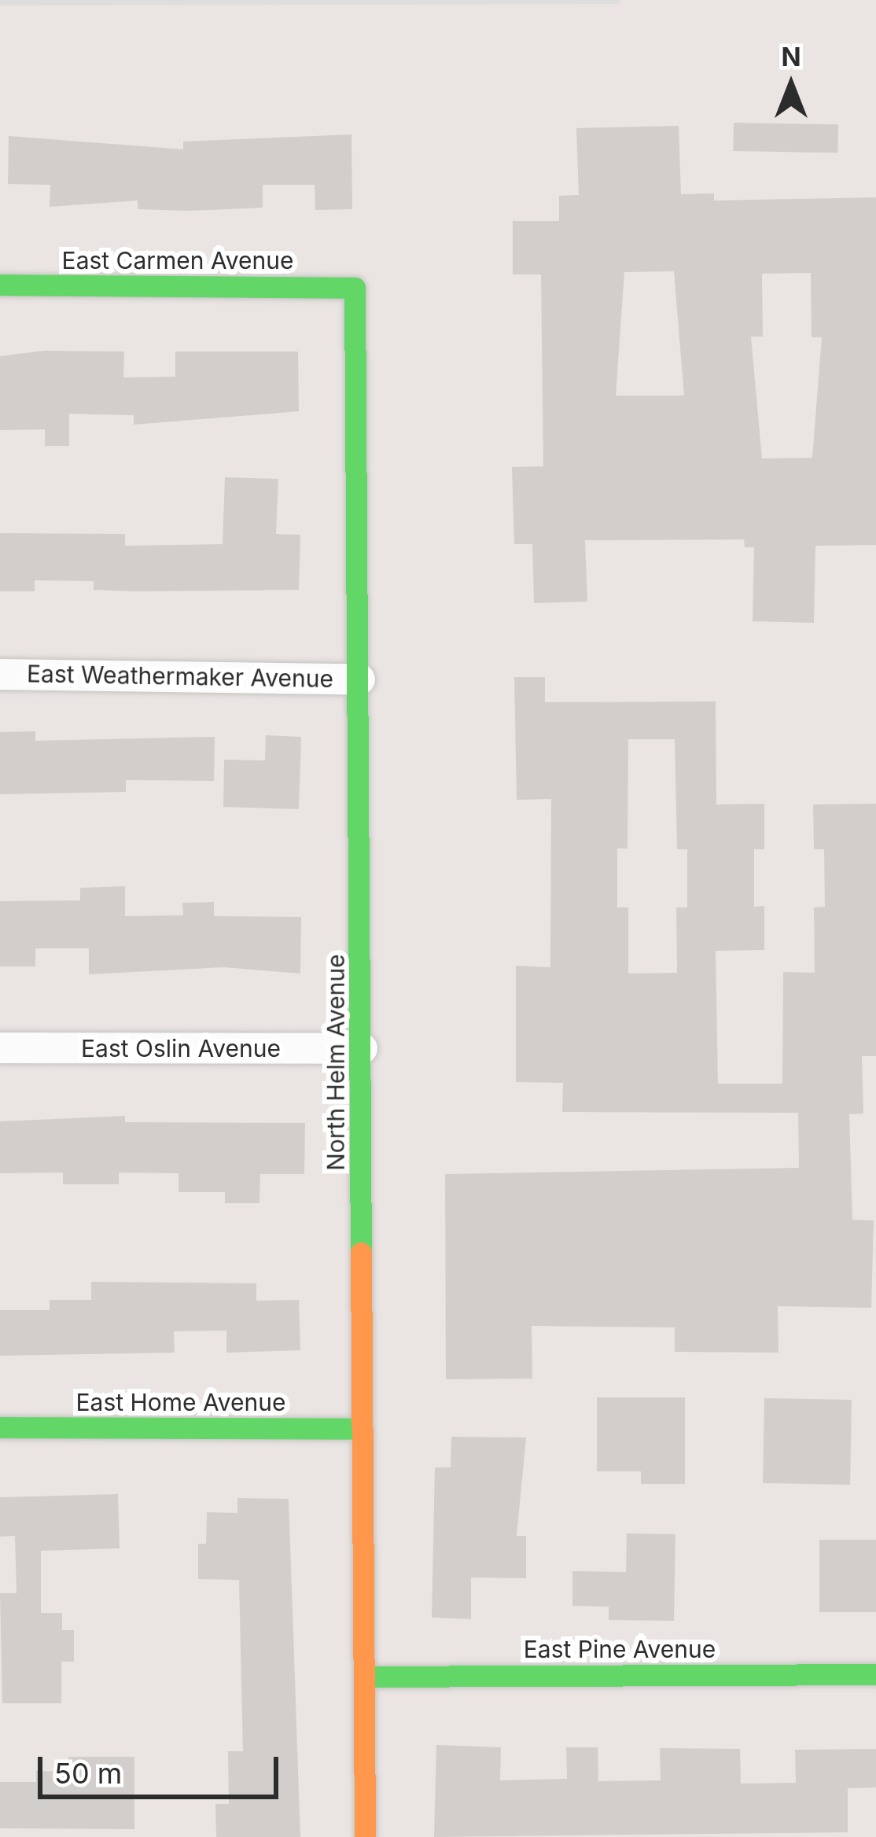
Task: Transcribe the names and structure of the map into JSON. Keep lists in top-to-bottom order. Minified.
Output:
{"streets":{"street":["East Carmen Avenue","East Weathermaker Avenue","East Oslin Avenue","North Helm Avenue","East Home Avenue","East Pine Avenue"]},"crossings":[["East Carmen Avenue","North Helm Avenue"],["East Weathermaker Avenue","North Helm Avenue"],["East Oslin Avenue","North Helm Avenue"],["North Helm Avenue","East Home Avenue"],["North Helm Avenue","East Pine Avenue"]],"scale_bar":"50 m","north":"top"}
